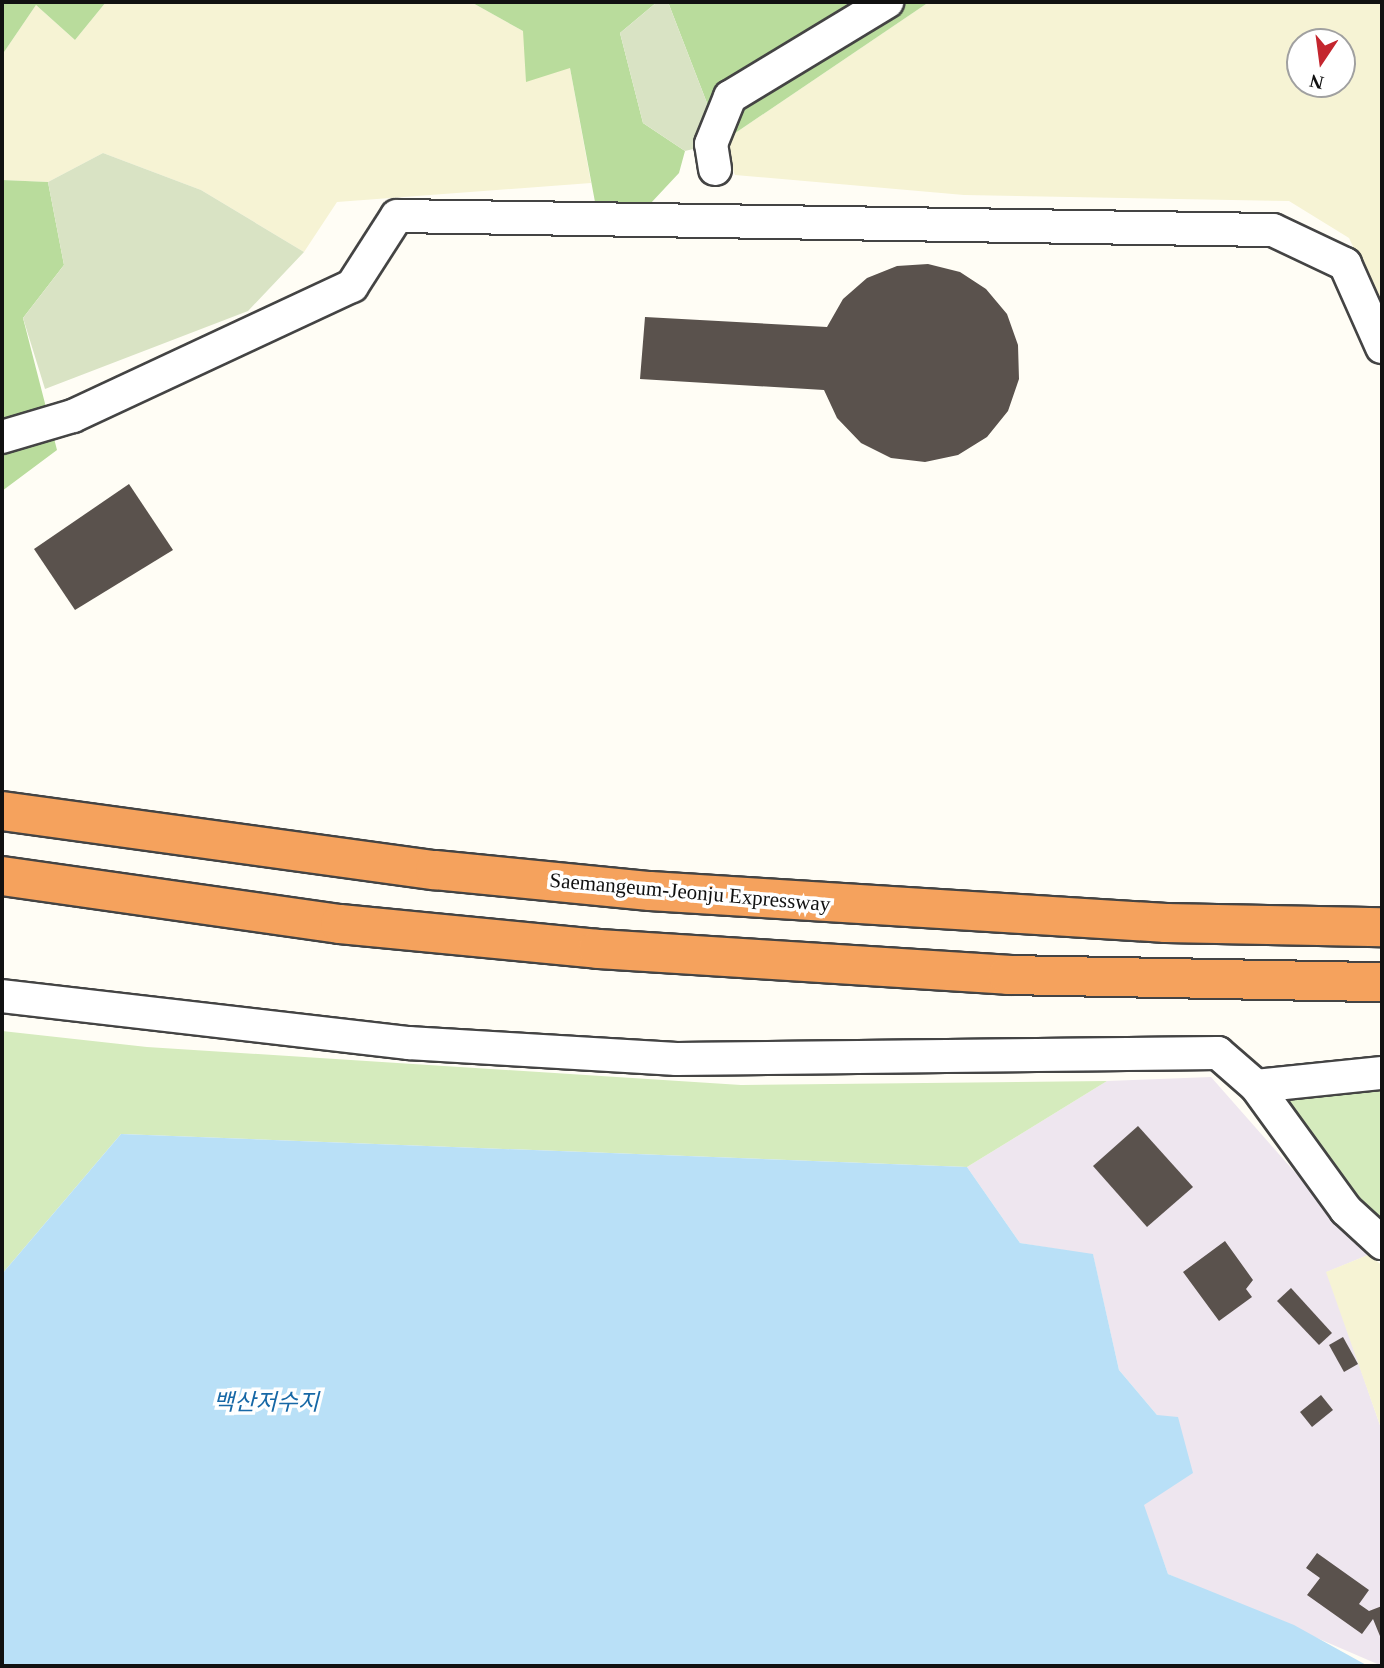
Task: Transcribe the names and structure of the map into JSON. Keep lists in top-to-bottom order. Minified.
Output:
{"streets":{"highway":["Saemangeum-Jeonju Expressway"]},"water":["백산저수지"],"north":"bottom"}
